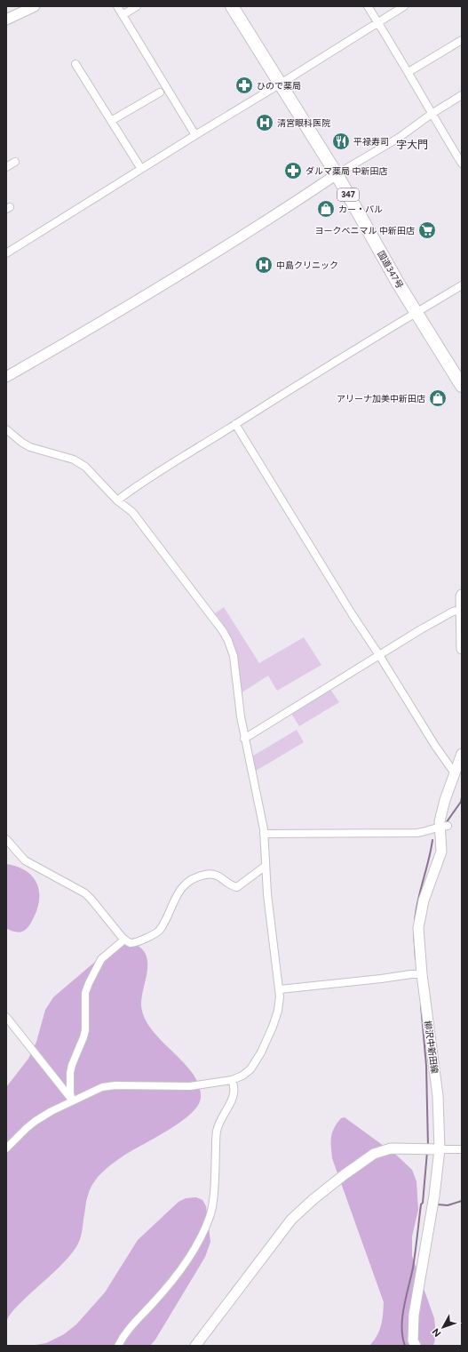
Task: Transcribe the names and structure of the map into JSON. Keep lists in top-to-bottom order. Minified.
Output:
{"streets":{"highway":["347","国道347号"],"street":["柳沢中新田線"]},"districts":["字大門"],"places":{"pharmacy":["ひので薬局","ダルマ薬局 中新田店"],"hospital":["清宮眼科医院","中島クリニック"],"restaurant":["平禄寿司"],"shop":["カー・パル","アリーナ加美中新田店"],"supermarket":["ヨークベニマル 中新田店"]},"north":"bottom left"}
